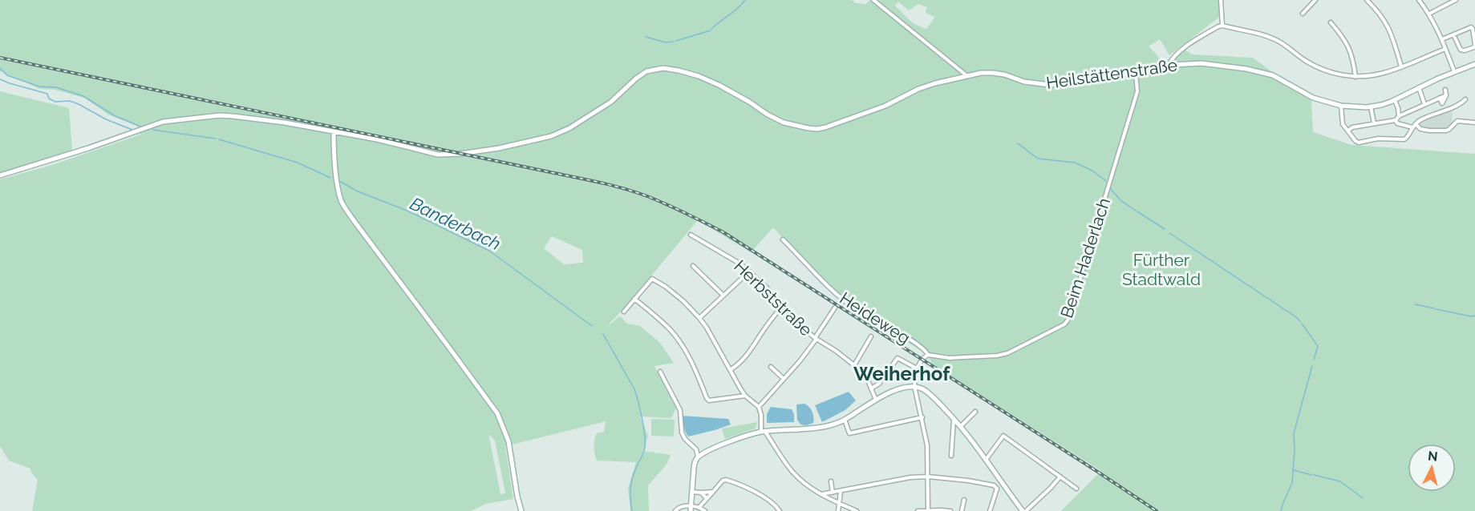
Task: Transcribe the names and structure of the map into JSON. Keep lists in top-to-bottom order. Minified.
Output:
{"streets":{"street":["Heilstättenstraße","Beim Haderlach","Herbststraße","Heideweg"]},"crossings":[["Heilstättenstraße","Beim Haderlach"],["Beim Haderlach","Heideweg"]],"districts":["Weiherhof"],"water":["Banderbach"],"parks":["Fürther Stadtwald"],"north":"top"}
